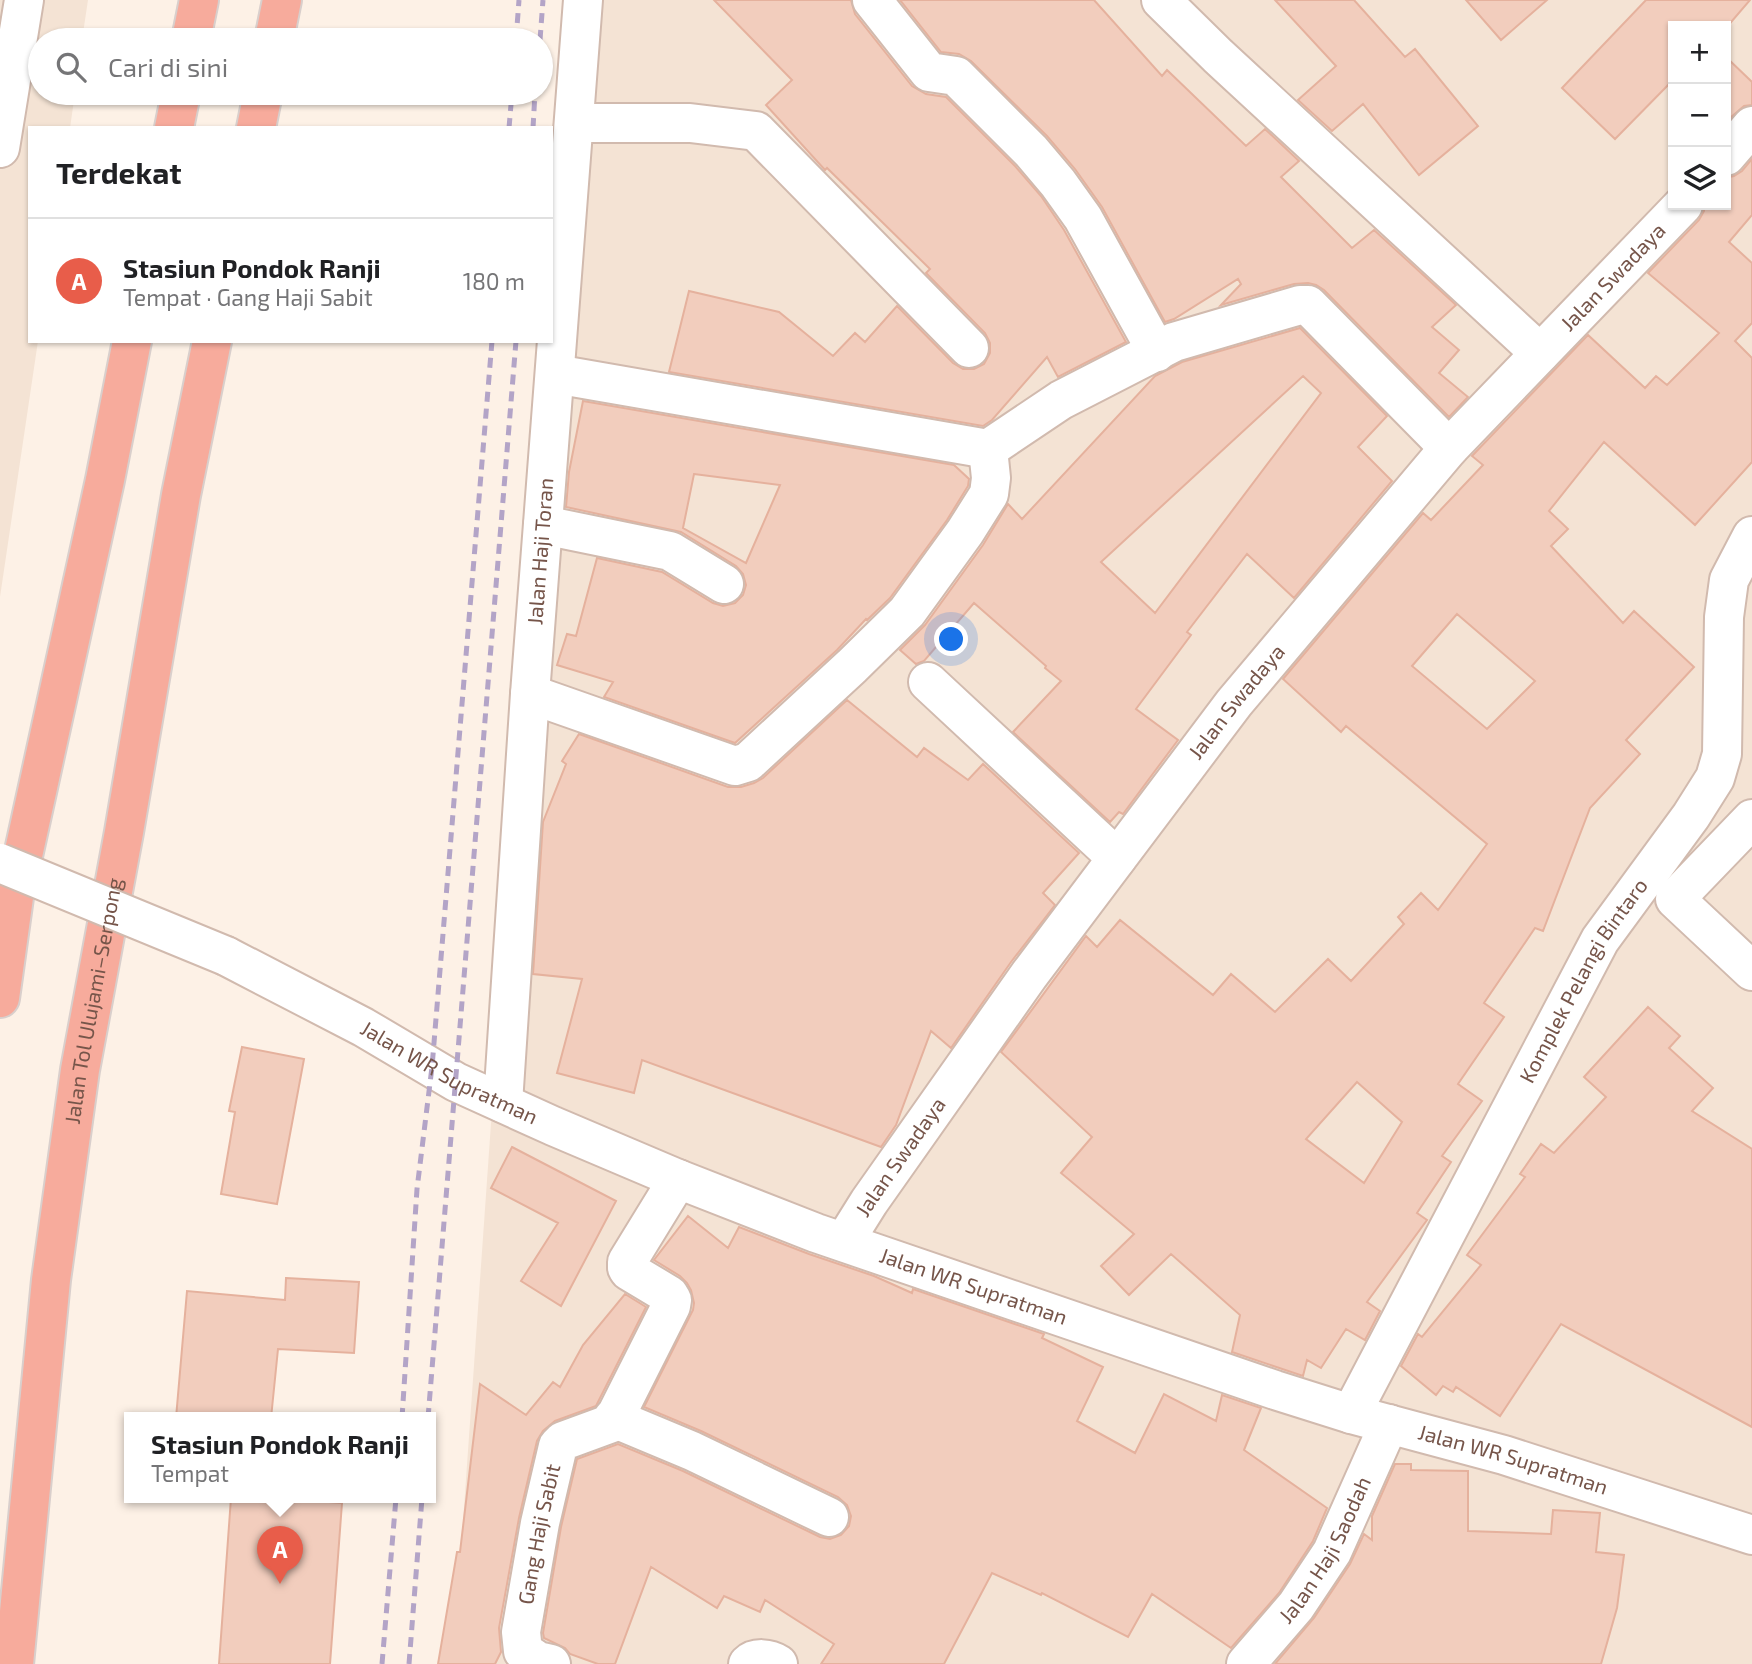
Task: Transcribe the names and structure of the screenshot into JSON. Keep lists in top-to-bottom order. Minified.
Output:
{"streets":{"highway":["Jalan Tol Ulujami–Serpong"],"street":["Jalan Swadaya","Jalan Haji Toran","Komplek Pelangi Bintaro","Jalan WR Supratman","Gang Haji Sabit","Jalan Haji Saodah"]},"crossings":[["Jalan Swadaya","Jalan WR Supratman"],["Jalan Haji Toran","Jalan WR Supratman"],["Komplek Pelangi Bintaro","Jalan WR Supratman"],["Jalan WR Supratman","Jalan Haji Saodah"]],"page":{"map_buttons":["+","−"],"search":"Cari di sini","heading":"Terdekat","list":[{"mark":"A","name":"Stasiun Pondok Ranji","note":"Tempat · Gang Haji Sabit","value":"180 m"}],"popup":["Stasiun Pondok Ranji","Tempat"],"pins":"A"}}
